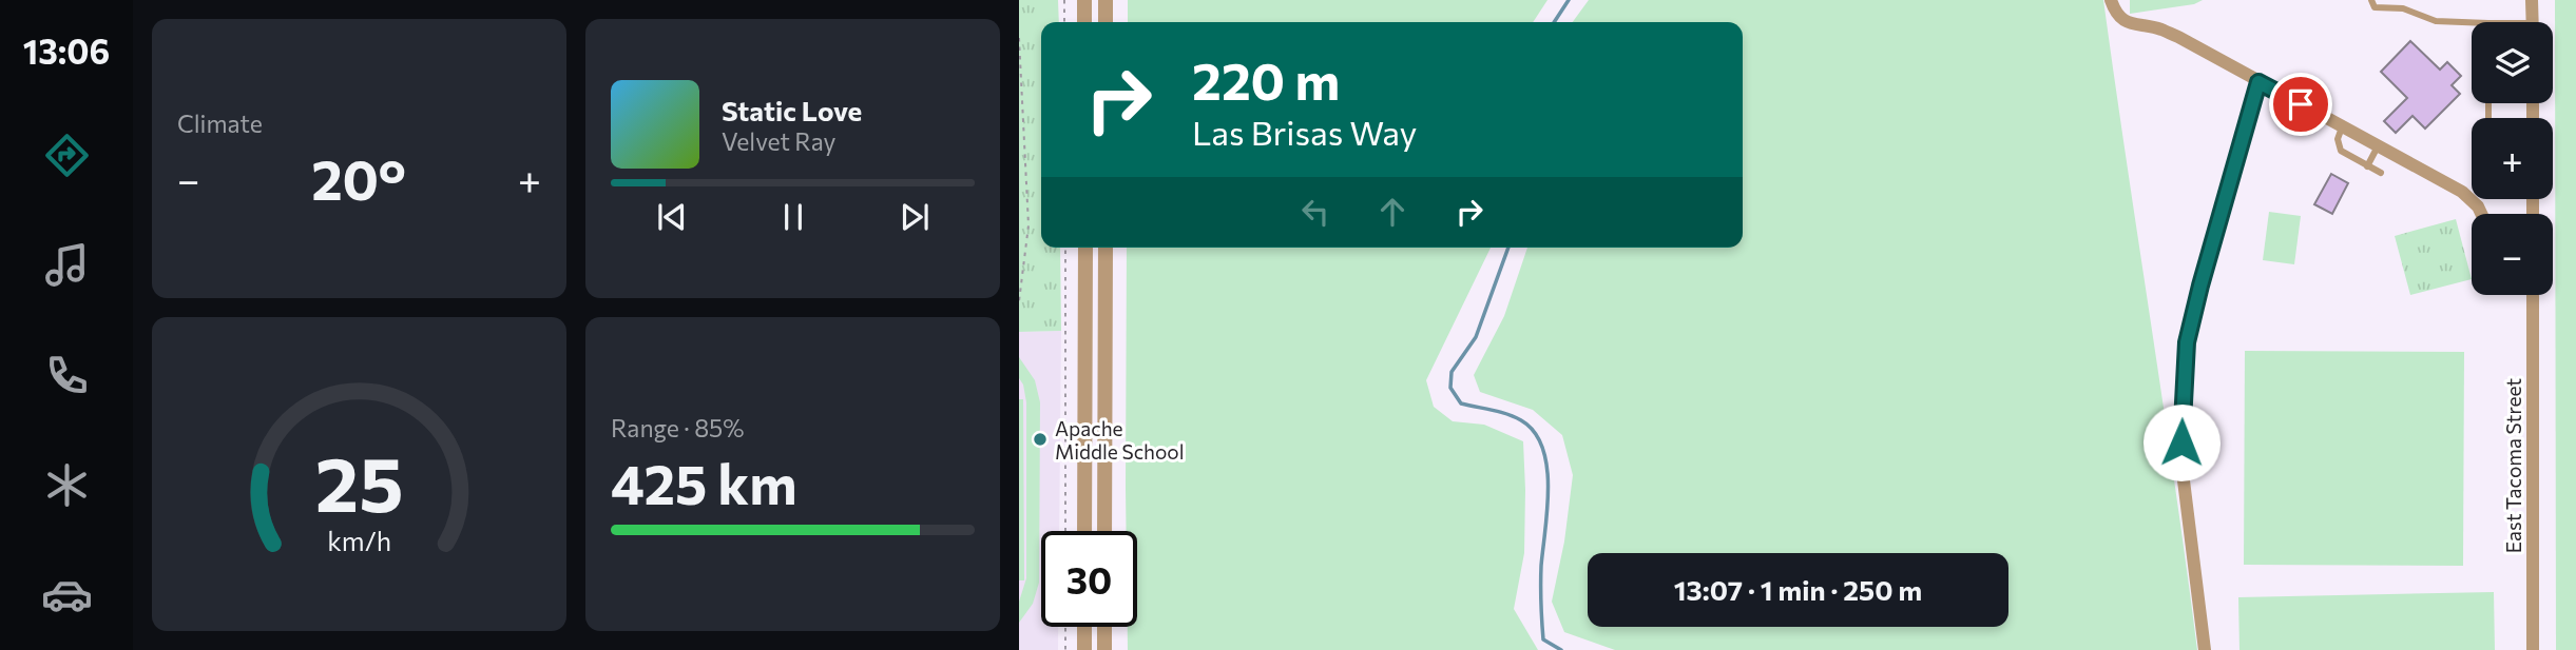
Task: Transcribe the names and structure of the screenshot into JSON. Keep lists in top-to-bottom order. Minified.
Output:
{"streets":{"street":["East Tacoma Street"]},"places":["Apache Middle School"],"page":{"tabs":"13:06","tile":["Climate",["Range · 85%","425 km"]],"map_buttons":["+","−"],"turn":["220 m","Las Brisas Way"],"song":["Static Love","Velvet Ray"],"heat":["−","20°","+"],"limit":"30","trip":"13:07 · 1 min · 250 m","gauge":["25","km/h"]}}
